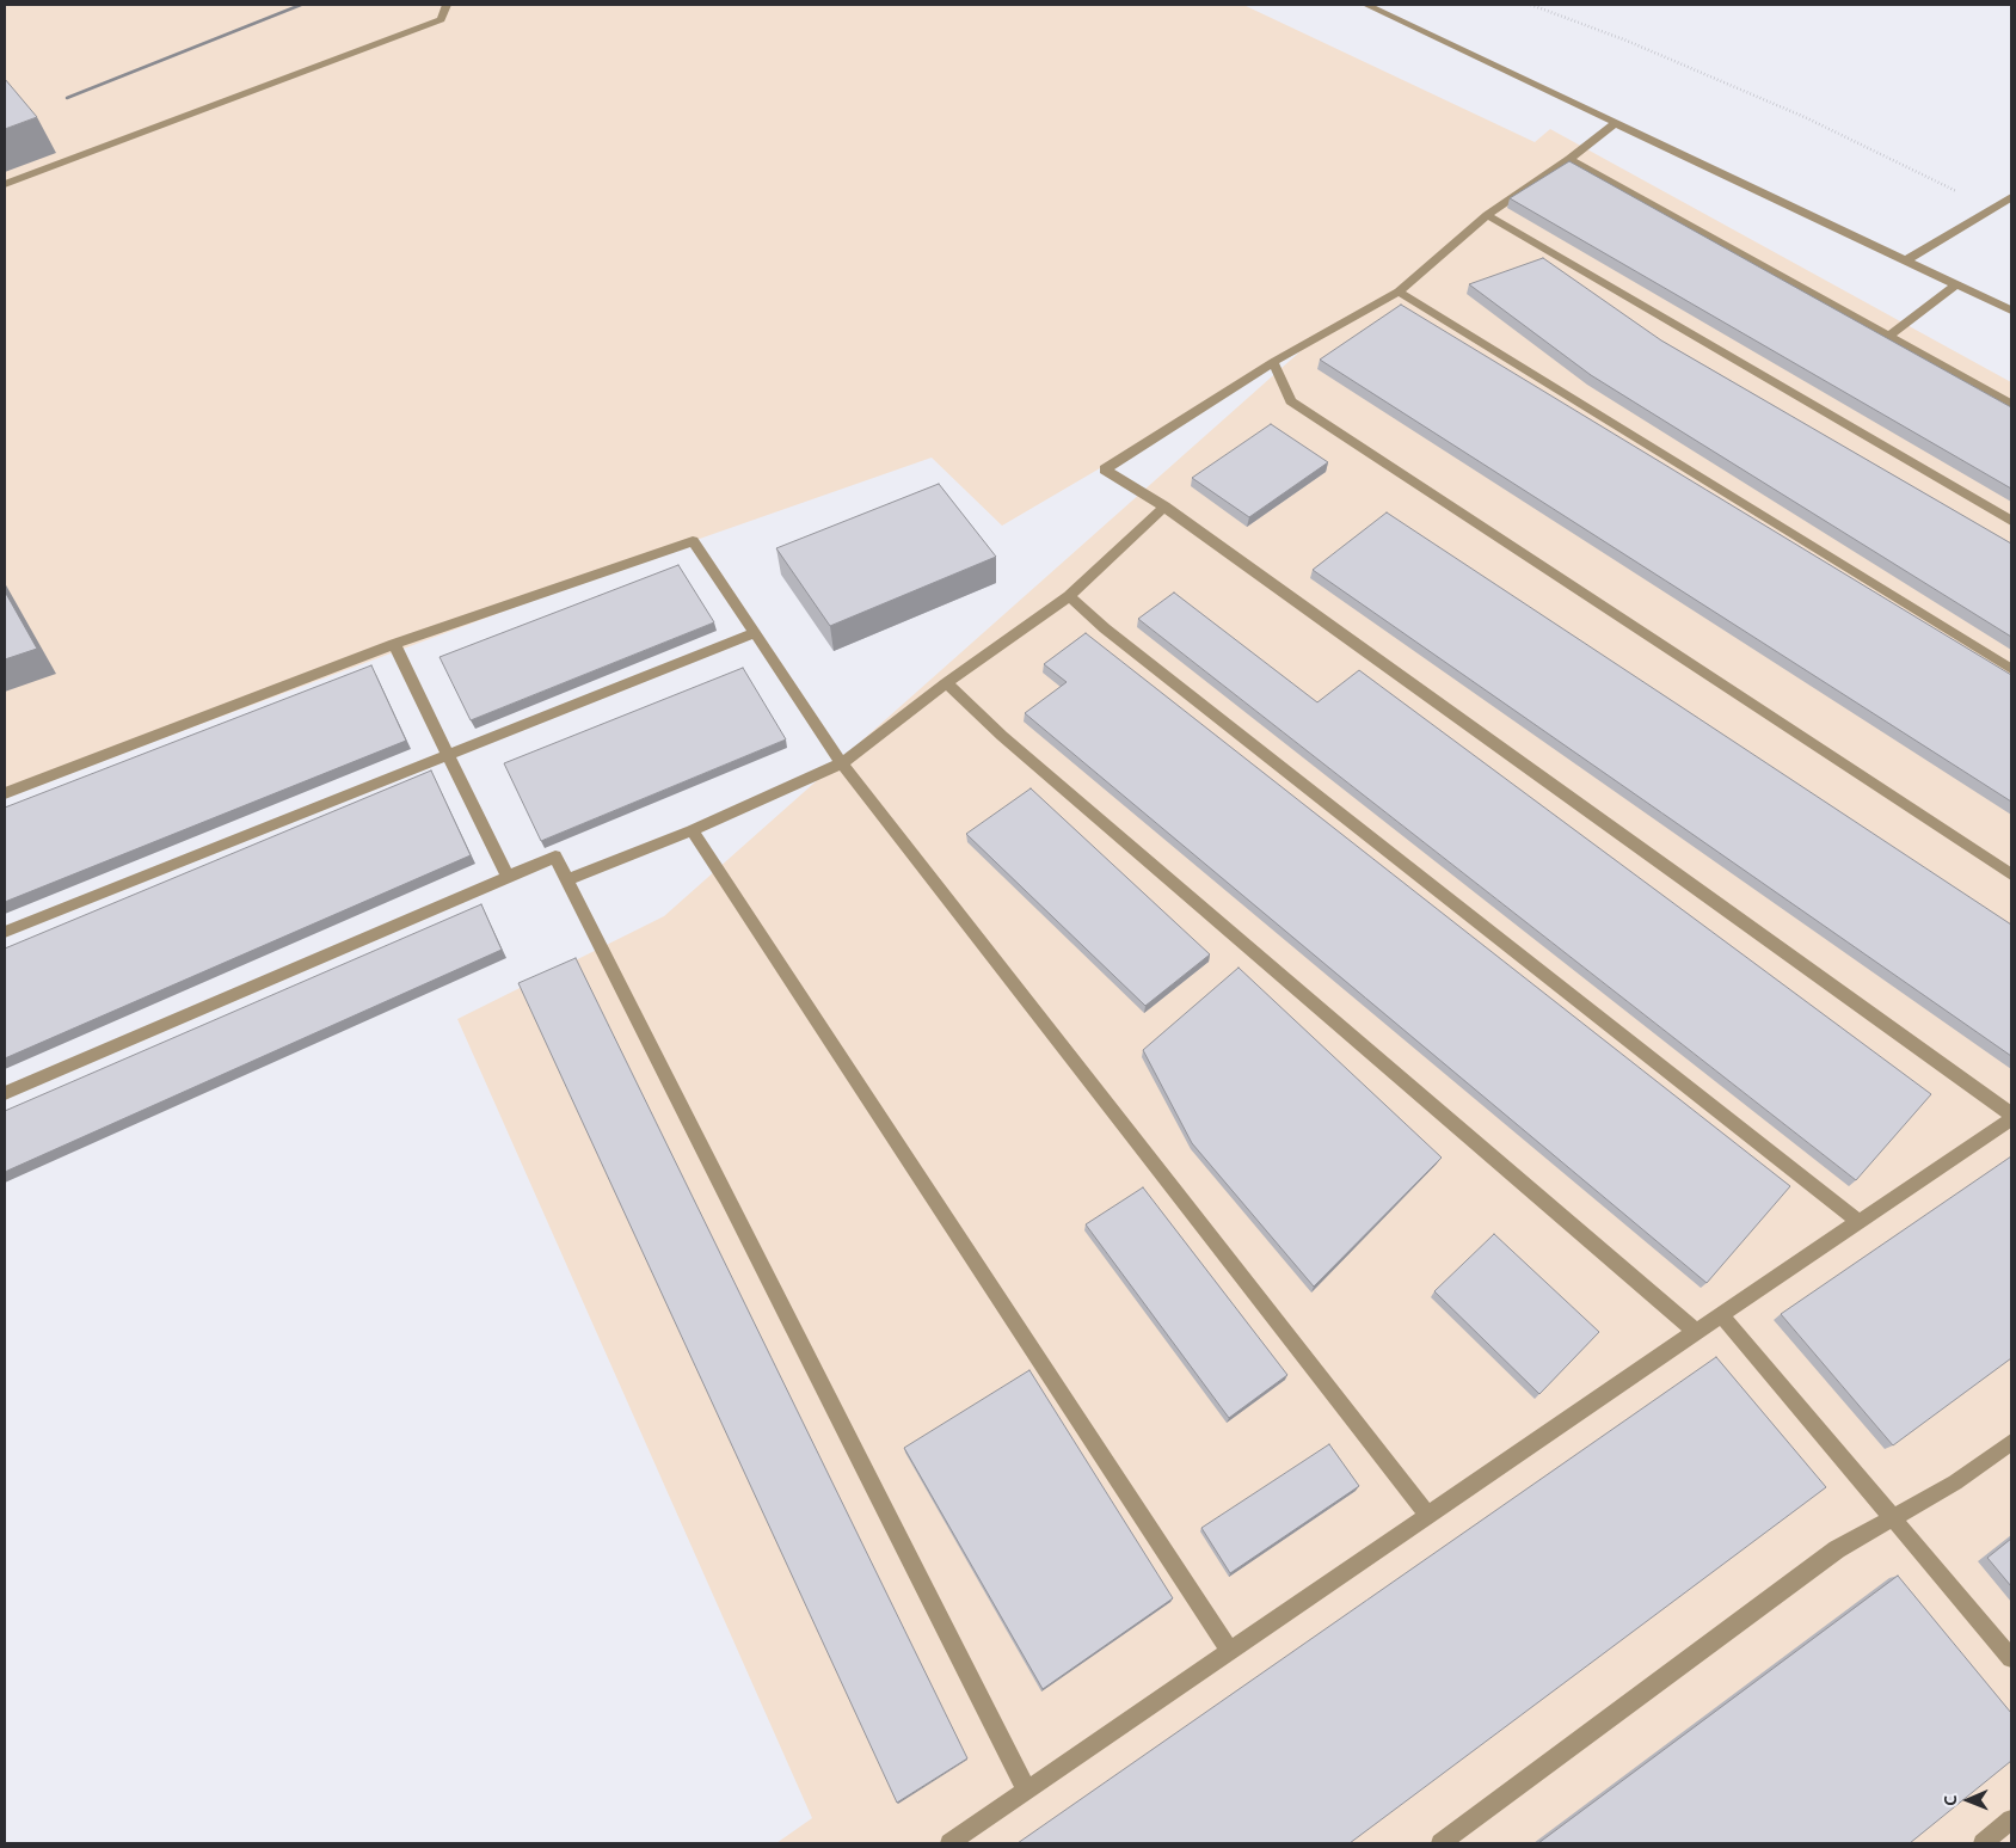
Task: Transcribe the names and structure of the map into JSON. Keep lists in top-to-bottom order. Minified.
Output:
{"north":"left"}
